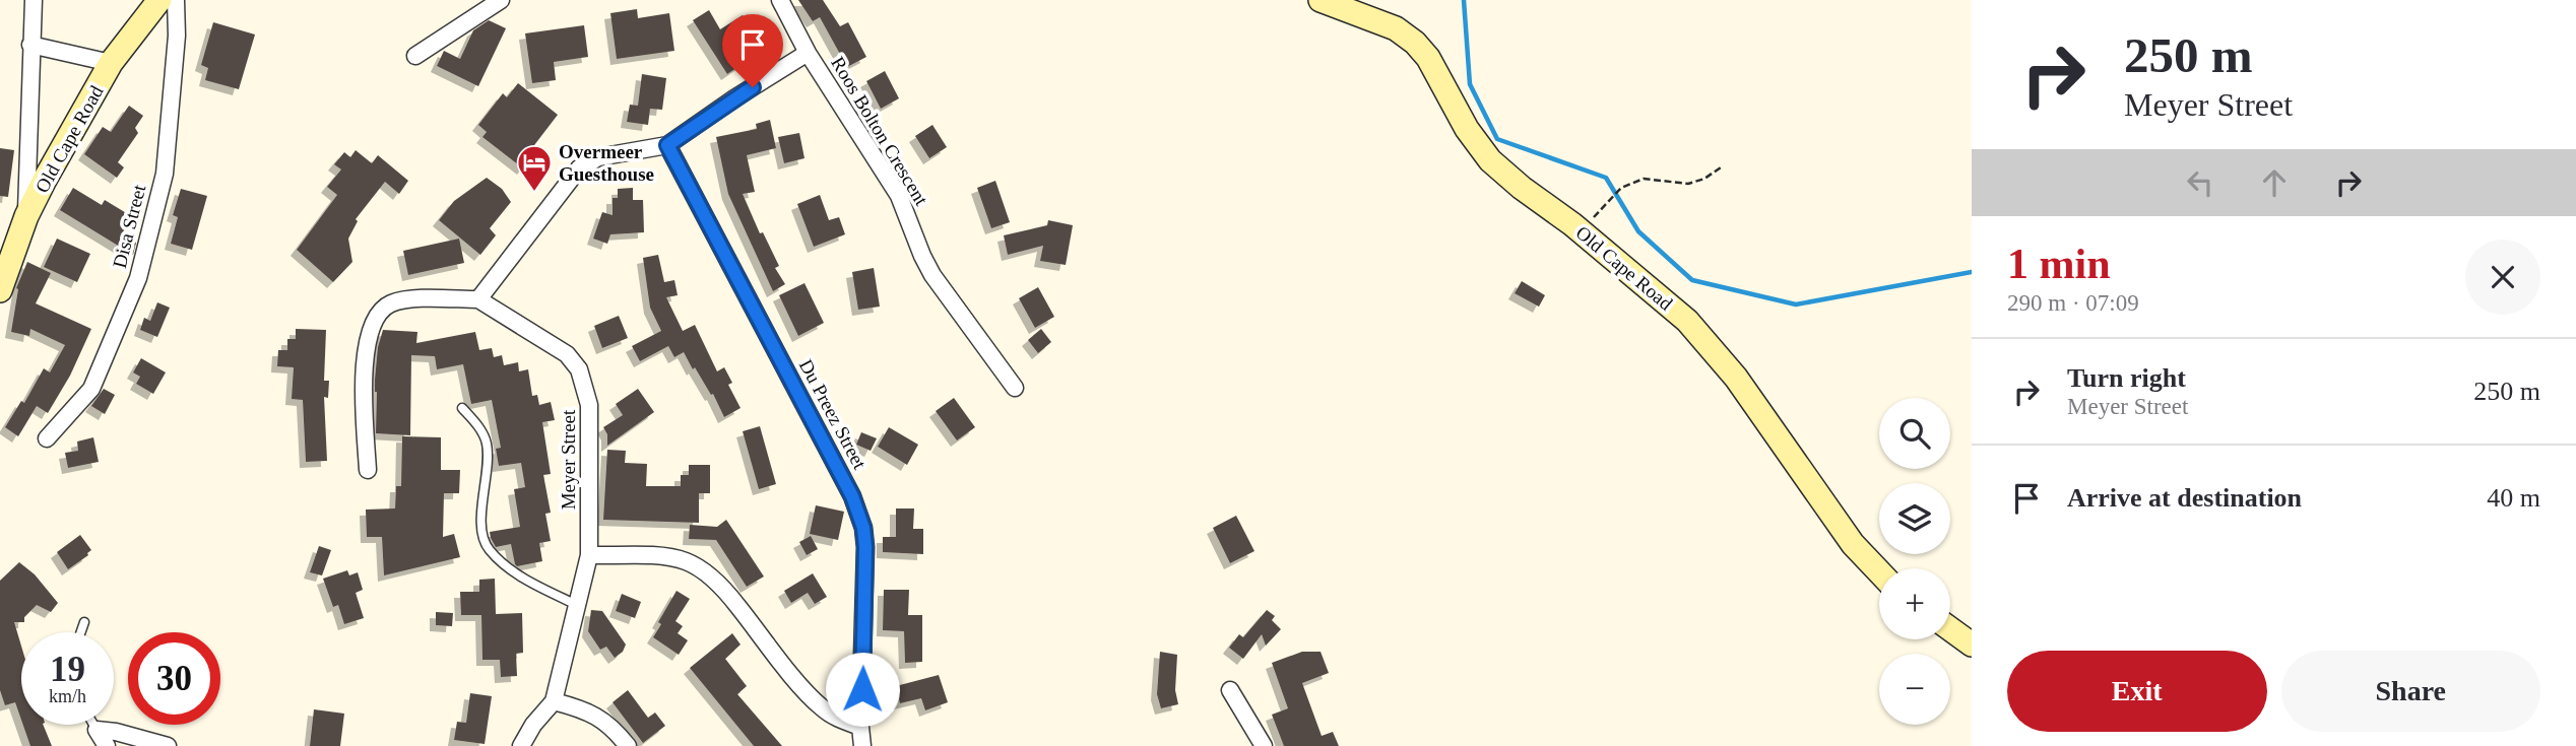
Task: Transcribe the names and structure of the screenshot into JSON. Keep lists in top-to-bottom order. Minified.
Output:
{"streets":{"street":["Roos Bolton Crescent","Old Cape Road","Disa Street","Du Preez Street","Meyer Street"]},"places":{"hotel":["Overmeer Guesthouse"]},"page":{"turn":["250 m","Meyer Street"],"heading":["1 min","290 m · 07:09"],"list":[{"name":"Turn right","note":"Meyer Street","value":"250 m"},{"name":"Arrive at destination","value":"40 m"}],"map_buttons":["+","−"],"speed":"19 km/h","limit":"30","buttons":["Exit","Share"]}}
